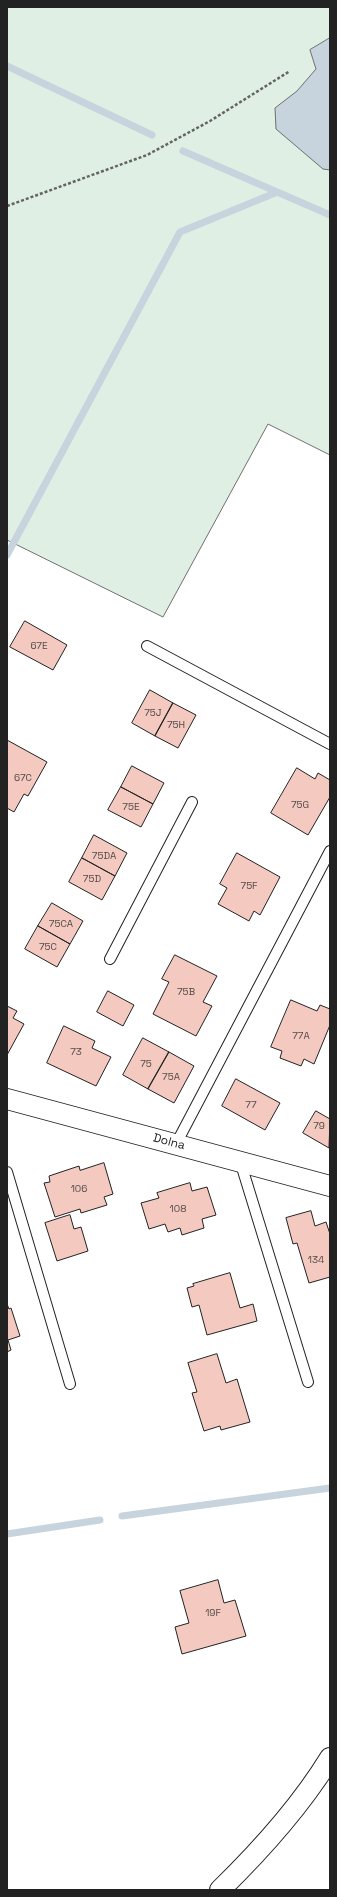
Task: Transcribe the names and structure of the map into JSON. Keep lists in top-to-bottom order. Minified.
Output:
{"streets":{"street":["Dolna"]},"house_numbers":["67E","75J","75H","67C","75G","75E","75DA","75D","75F","75CA","75C","75B","77A","73","75","75A","77","79","106","108","134","19F"]}
